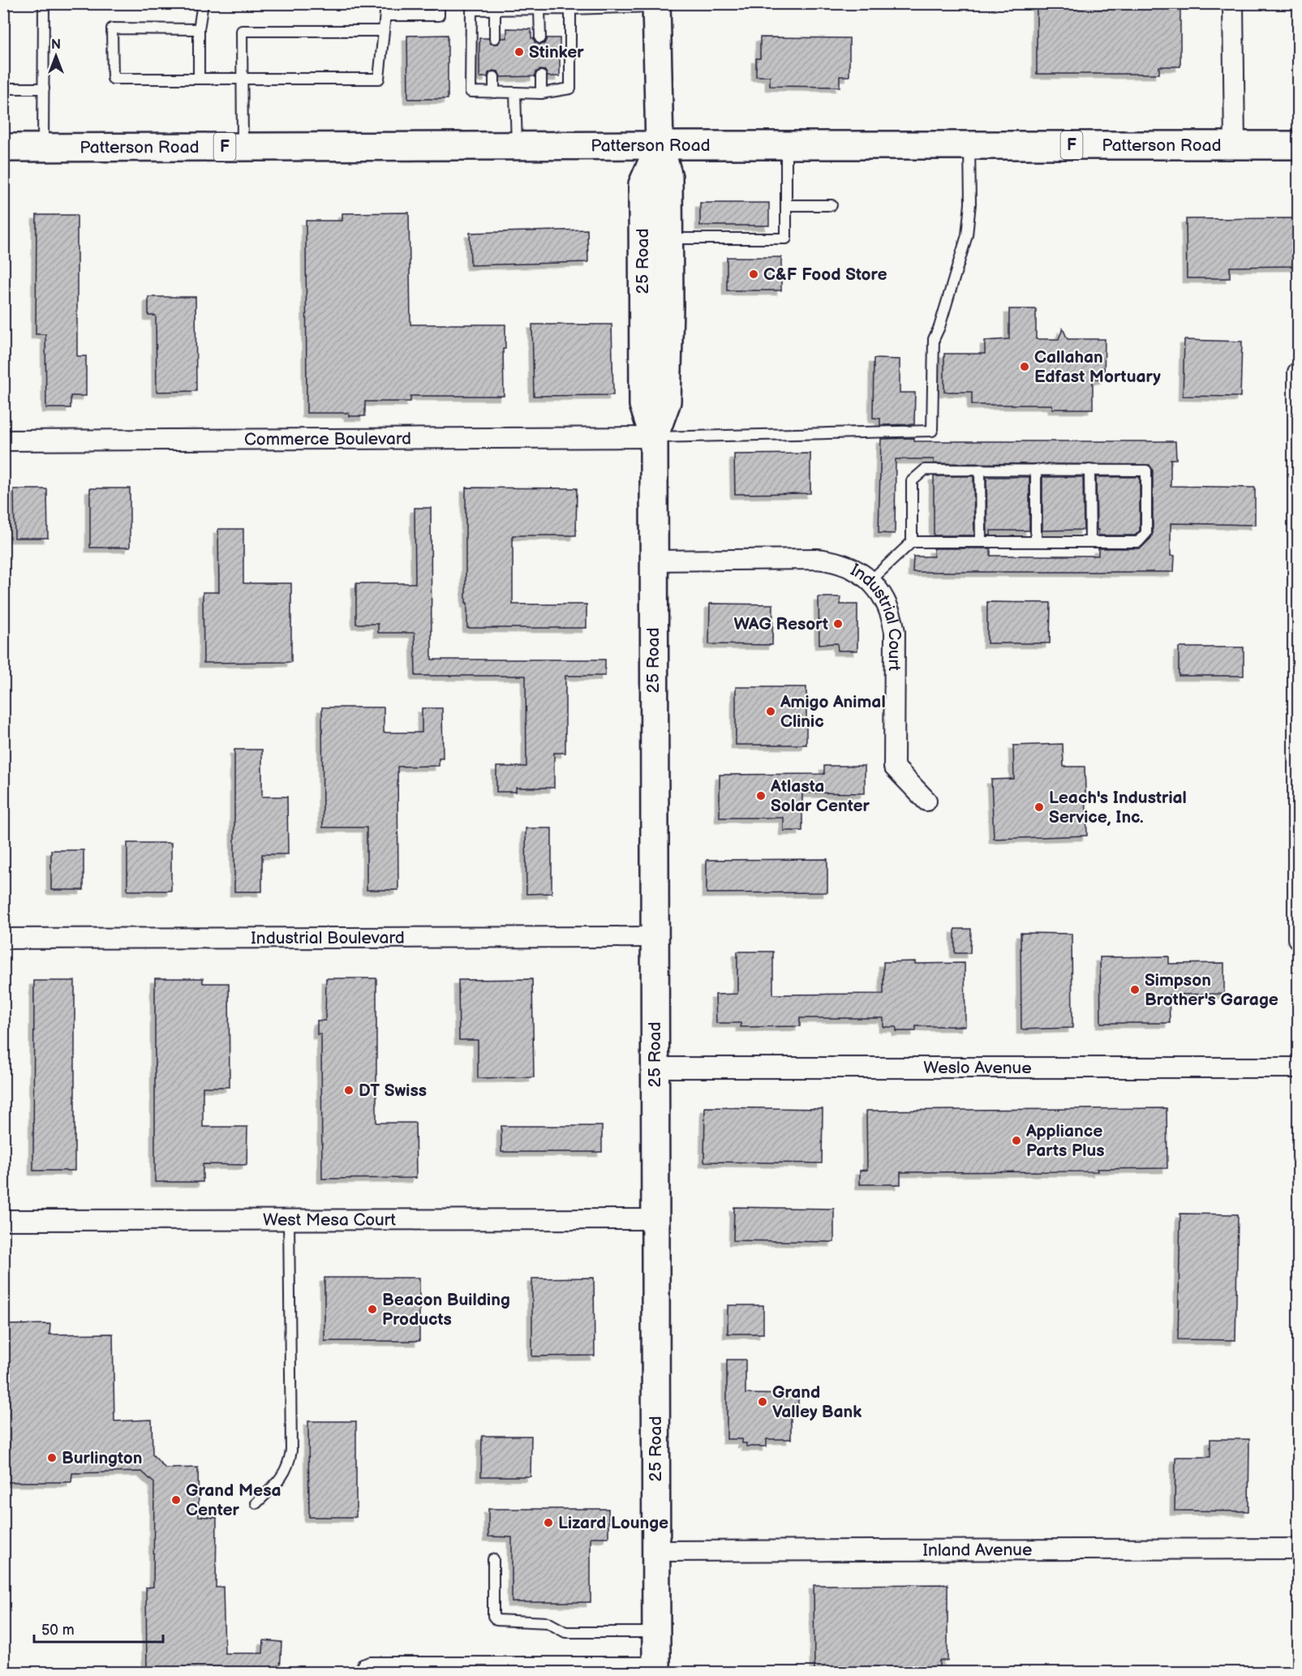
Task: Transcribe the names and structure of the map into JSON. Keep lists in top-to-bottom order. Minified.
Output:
{"streets":{"main road":["Patterson Road","F","25 Road"],"street":["Commerce Boulevard","Industrial Court","Industrial Boulevard","Weslo Avenue","West Mesa Court","Inland Avenue"]},"crossings":[["Patterson Road","25 Road"],["25 Road","Commerce Boulevard"],["25 Road","Industrial Court"],["25 Road","Industrial Boulevard"],["25 Road","Weslo Avenue"],["25 Road","West Mesa Court"],["25 Road","Inland Avenue"]],"places":["Stinker","C&F Food Store","Callahan Edfast Mortuary","WAG Resort","Amigo Animal Clinic","Atlasta Solar Center","Leach's Industrial Service, Inc.","Simpson Brother's Garage","DT Swiss","Appliance Parts Plus","Beacon Building Products","Grand Valley Bank","Burlington","Grand Mesa Center","Lizard Lounge"],"scale_bar":"50 m","north":"top"}
